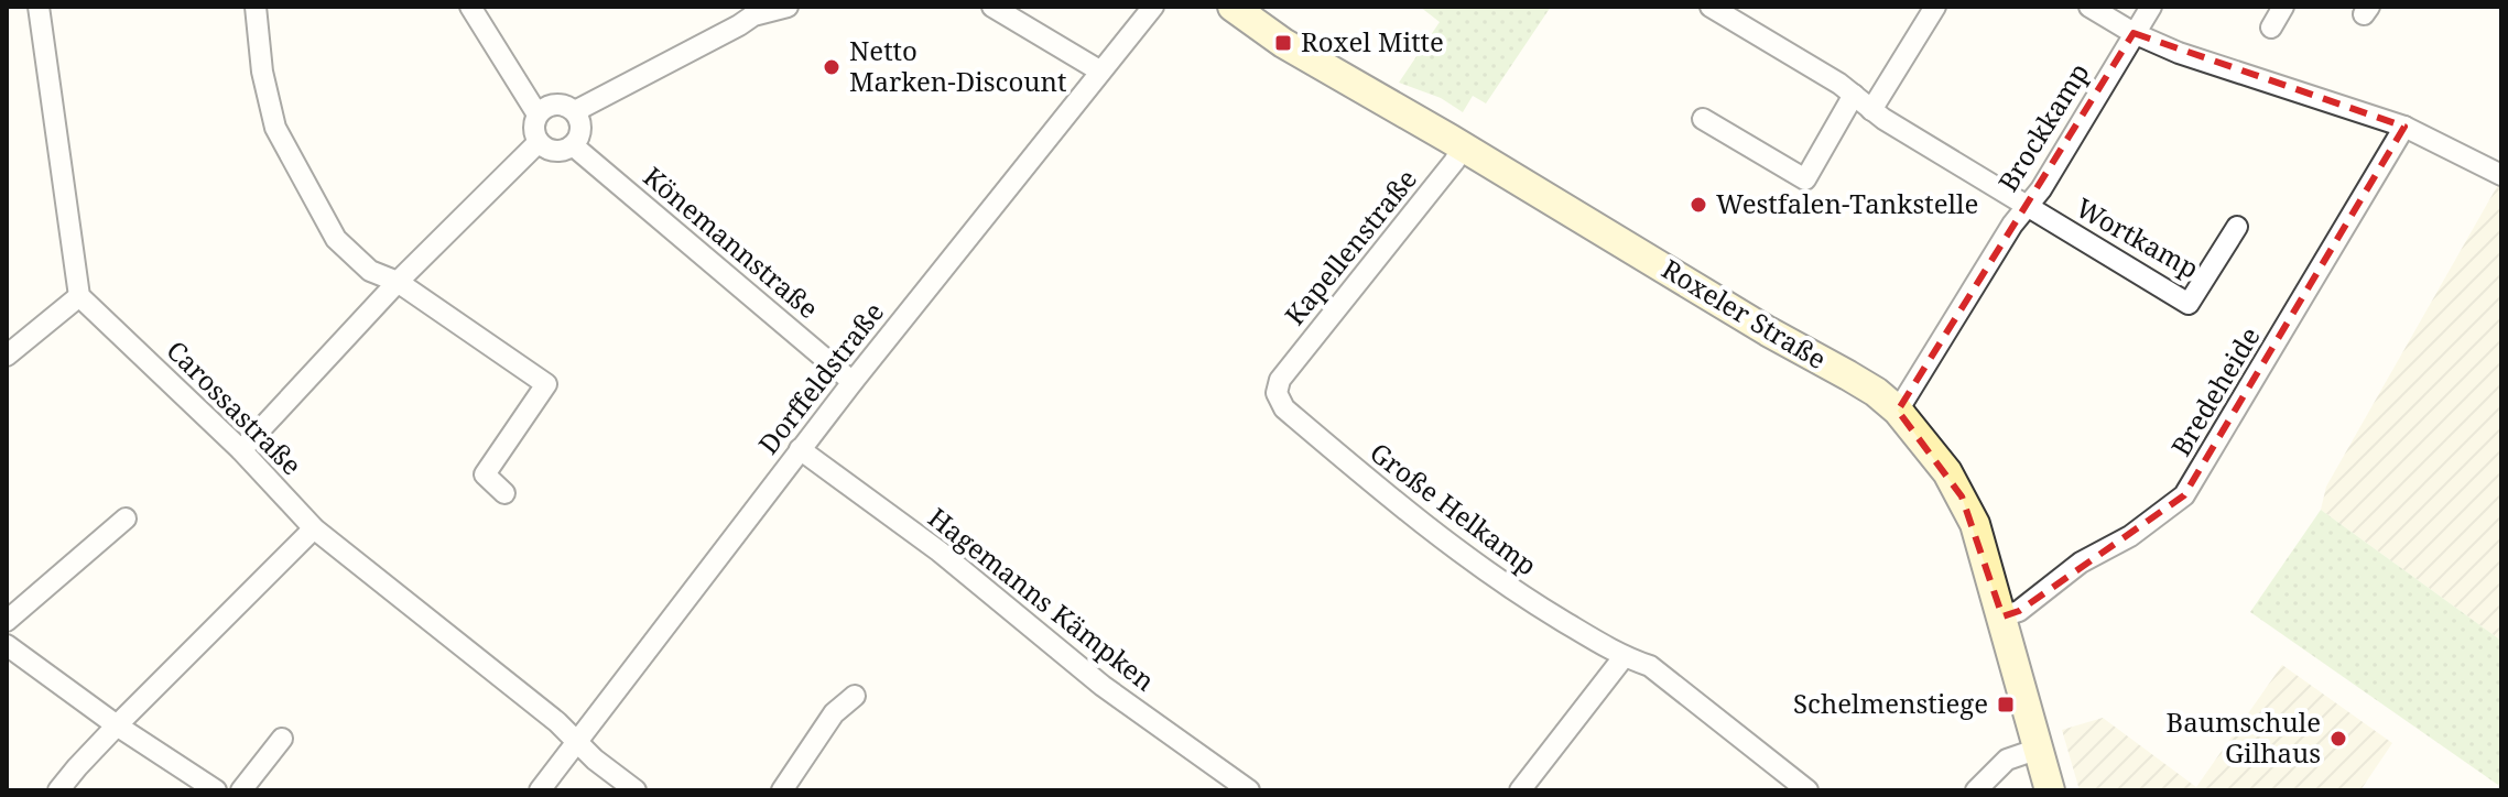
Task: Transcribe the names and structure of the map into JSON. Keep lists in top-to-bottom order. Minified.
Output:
{"streets":{"main road":["Roxeler Straße"],"street":["Brockkamp","Wortkamp","Könemannstraße","Kapellenstraße","Dorffeldstraße","Bredeheide","Carossastraße","Große Helkamp","Hagemanns Kämpken"]},"crossings":[["Brockkamp","Wortkamp"],["Brockkamp","Roxeler Straße"],["Könemannstraße","Dorffeldstraße"],["Kapellenstraße","Roxeler Straße"],["Kapellenstraße","Große Helkamp"],["Roxeler Straße","Bredeheide"],["Dorffeldstraße","Carossastraße"],["Dorffeldstraße","Hagemanns Kämpken"]],"places":{"transit":["Roxel Mitte","Schelmenstiege"],"other":["Netto Marken-Discount","Westfalen-Tankstelle","Baumschule Gilhaus"]}}
